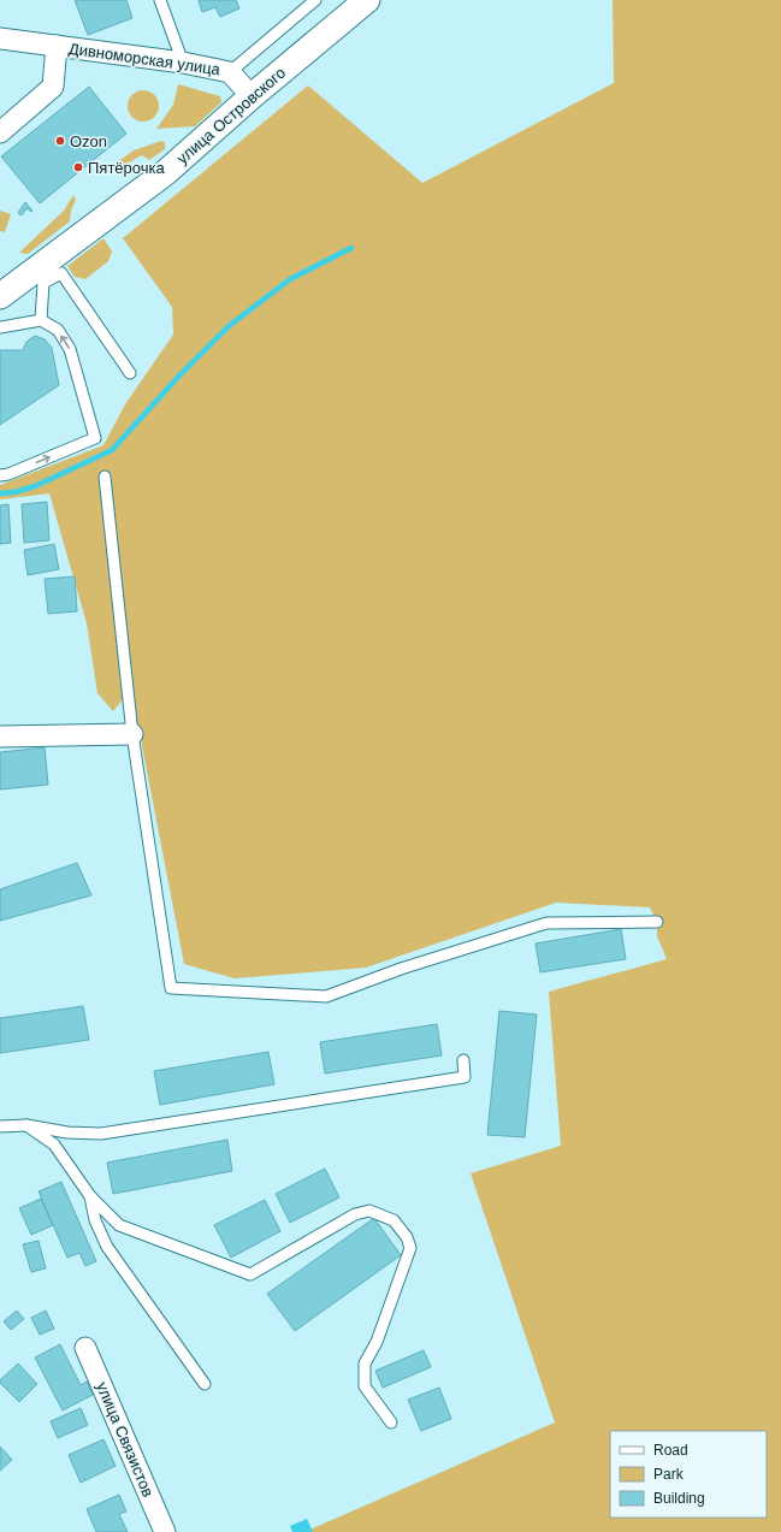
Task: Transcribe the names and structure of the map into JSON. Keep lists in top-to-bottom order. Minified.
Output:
{"streets":{"street":["Дивноморская улица","улица Островского","улица Связистов"]},"crossings":[["Дивноморская улица","улица Островского"]],"places":["Ozon","Пятёрочка"],"legend":["Road","Park","Building"]}
